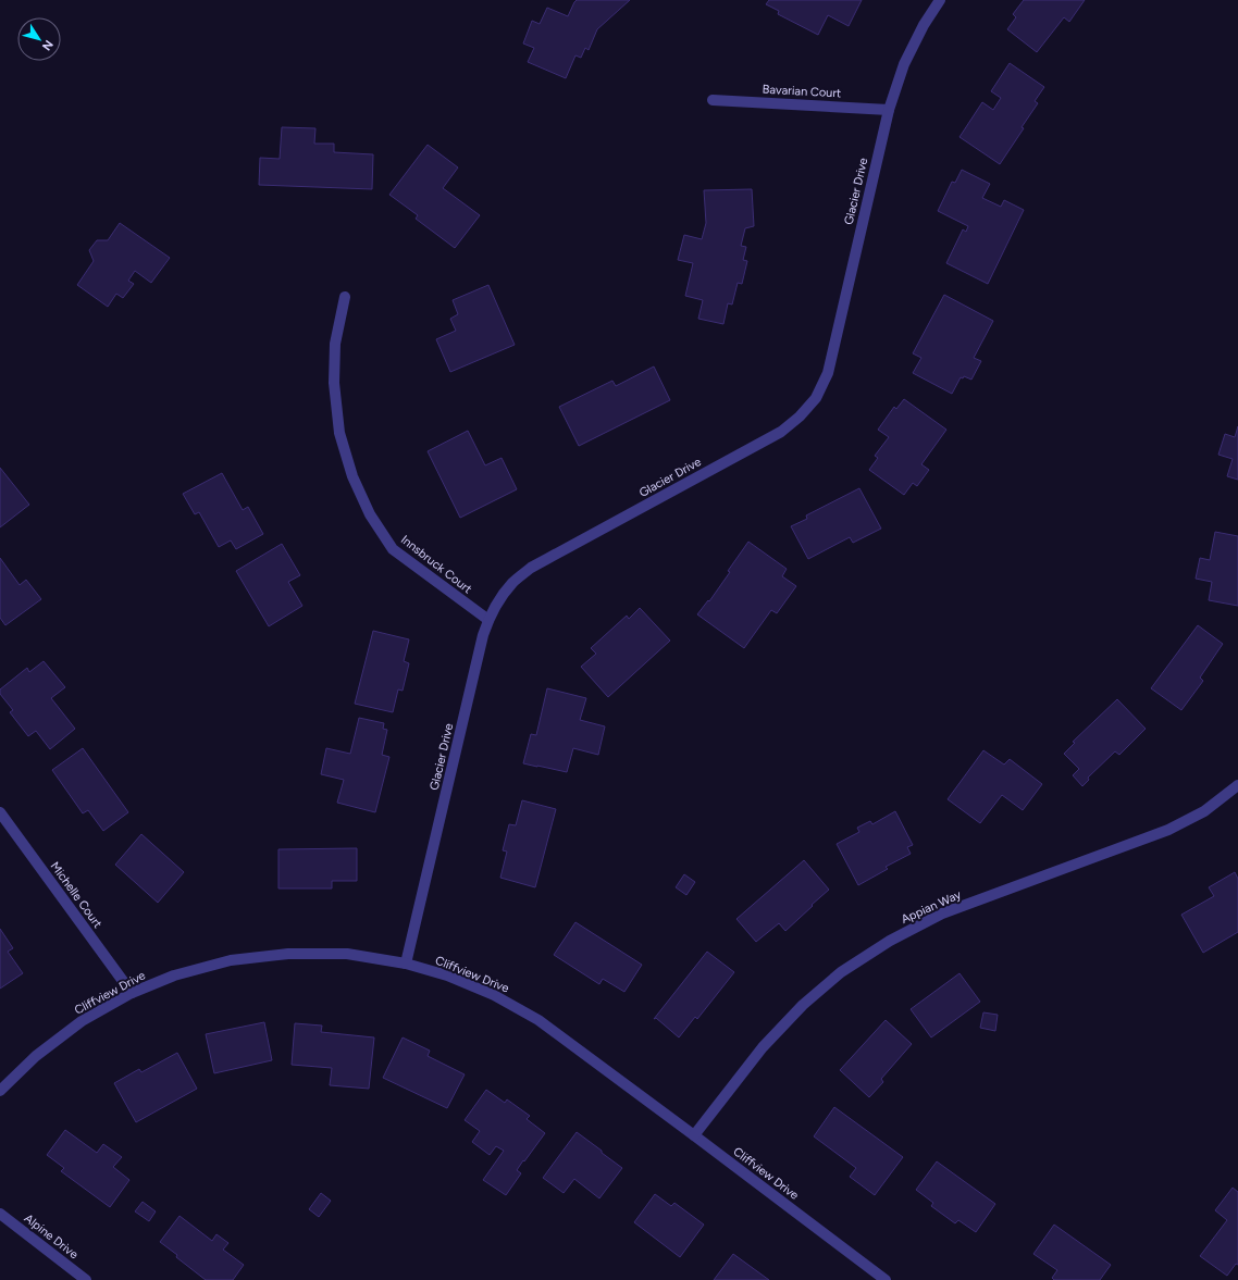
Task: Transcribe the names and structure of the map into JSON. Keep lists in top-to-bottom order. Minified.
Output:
{"streets":{"street":["Bavarian Court","Glacier Drive","Innsbruck Court","Michelle Court","Appian Way","Cliffview Drive","Alpine Drive"]},"crossings":[["Bavarian Court","Glacier Drive"],["Glacier Drive","Innsbruck Court"],["Glacier Drive","Cliffview Drive"],["Michelle Court","Cliffview Drive"],["Appian Way","Cliffview Drive"]],"north":"bottom right"}
